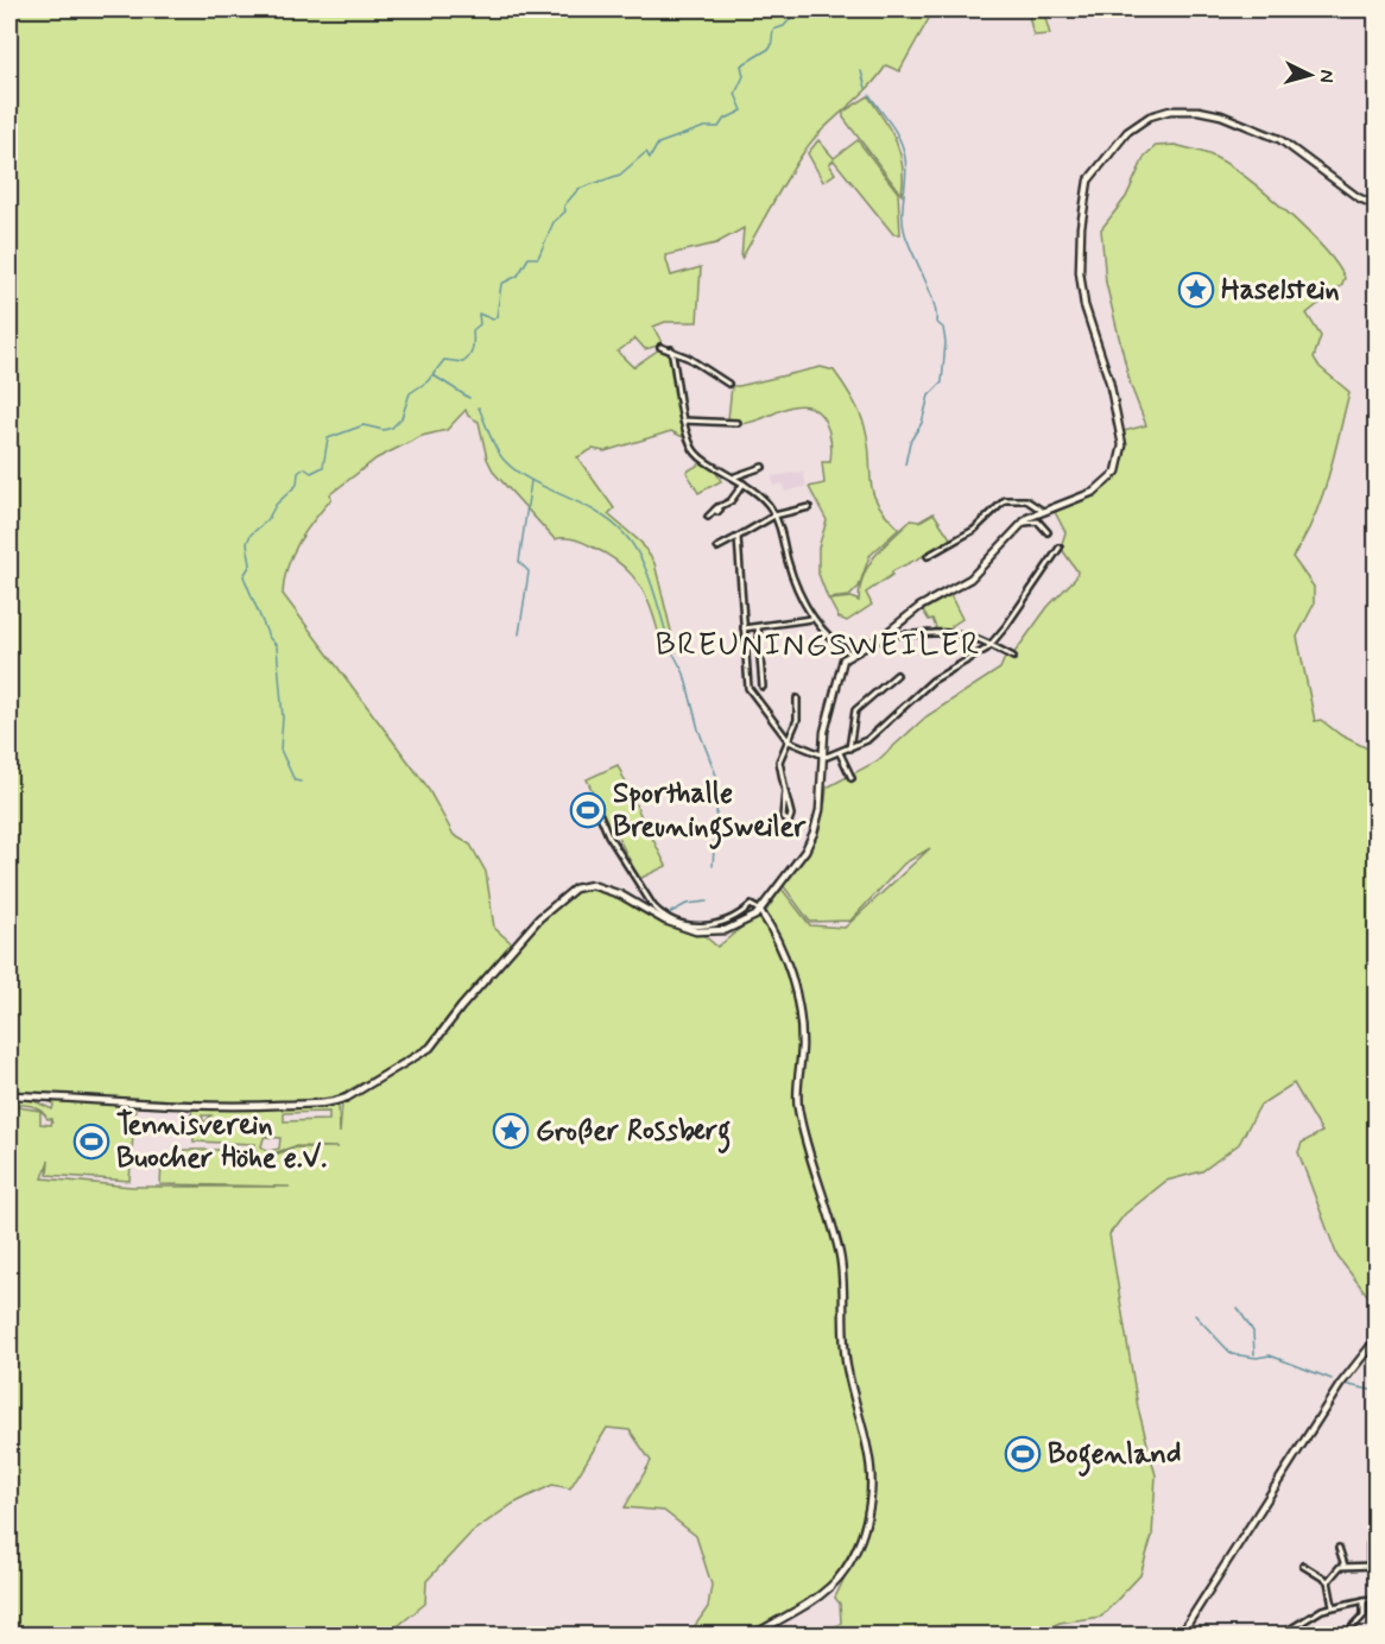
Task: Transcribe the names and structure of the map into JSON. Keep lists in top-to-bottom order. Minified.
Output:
{"districts":["BREUNINGSWEILER"],"places":{"place":["Haselstein","Großer Rossberg"],"sports":["Sporthalle Breuningsweiler","Tennisverein Buocher Höhe e.V.","Bogenland"]},"north":"right"}
